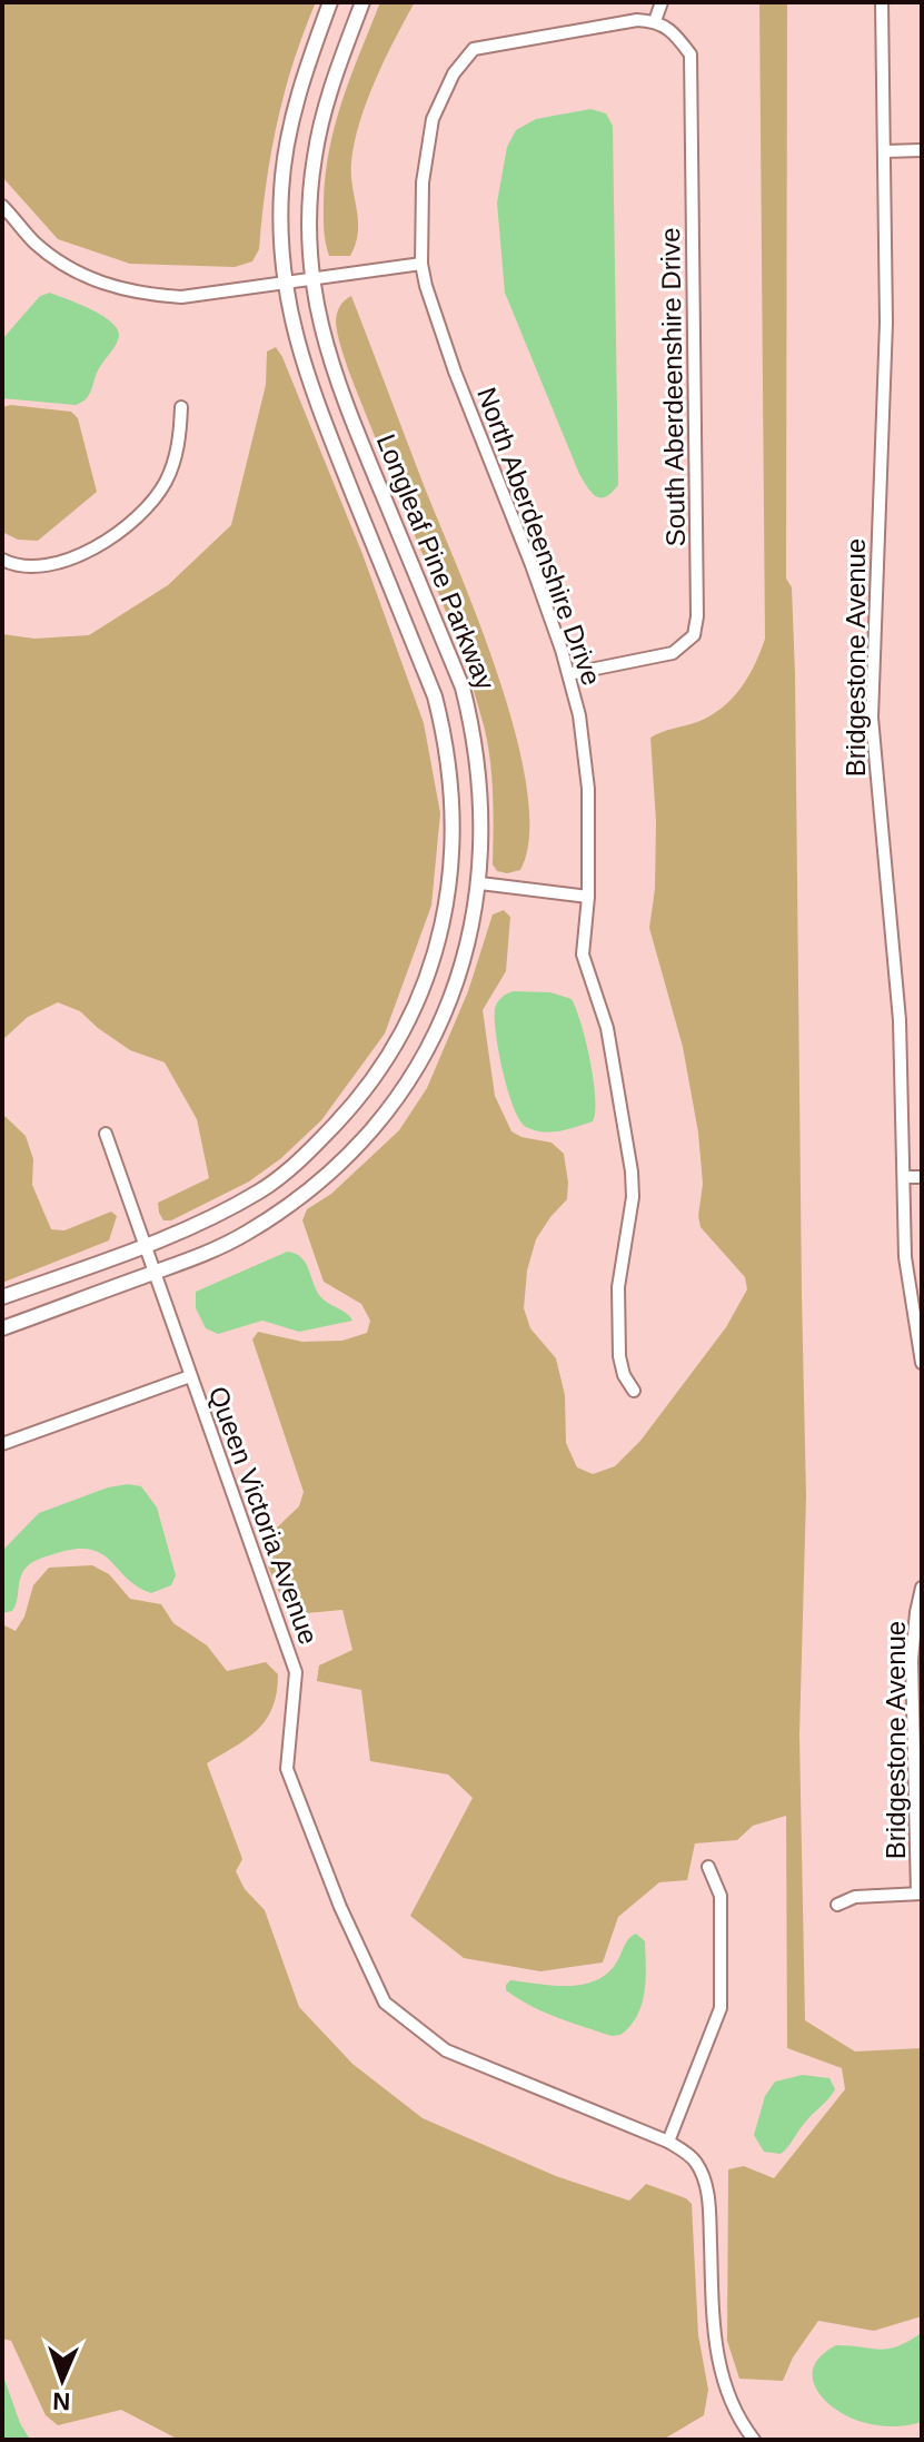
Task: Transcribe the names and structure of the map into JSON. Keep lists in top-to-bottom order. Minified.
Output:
{"streets":{"main road":["Longleaf Pine Parkway"],"street":["South Aberdeenshire Drive","North Aberdeenshire Drive","Bridgestone Avenue","Queen Victoria Avenue"]},"crossings":[["South Aberdeenshire Drive","North Aberdeenshire Drive"],["Longleaf Pine Parkway","Queen Victoria Avenue"]],"north":"bottom"}
